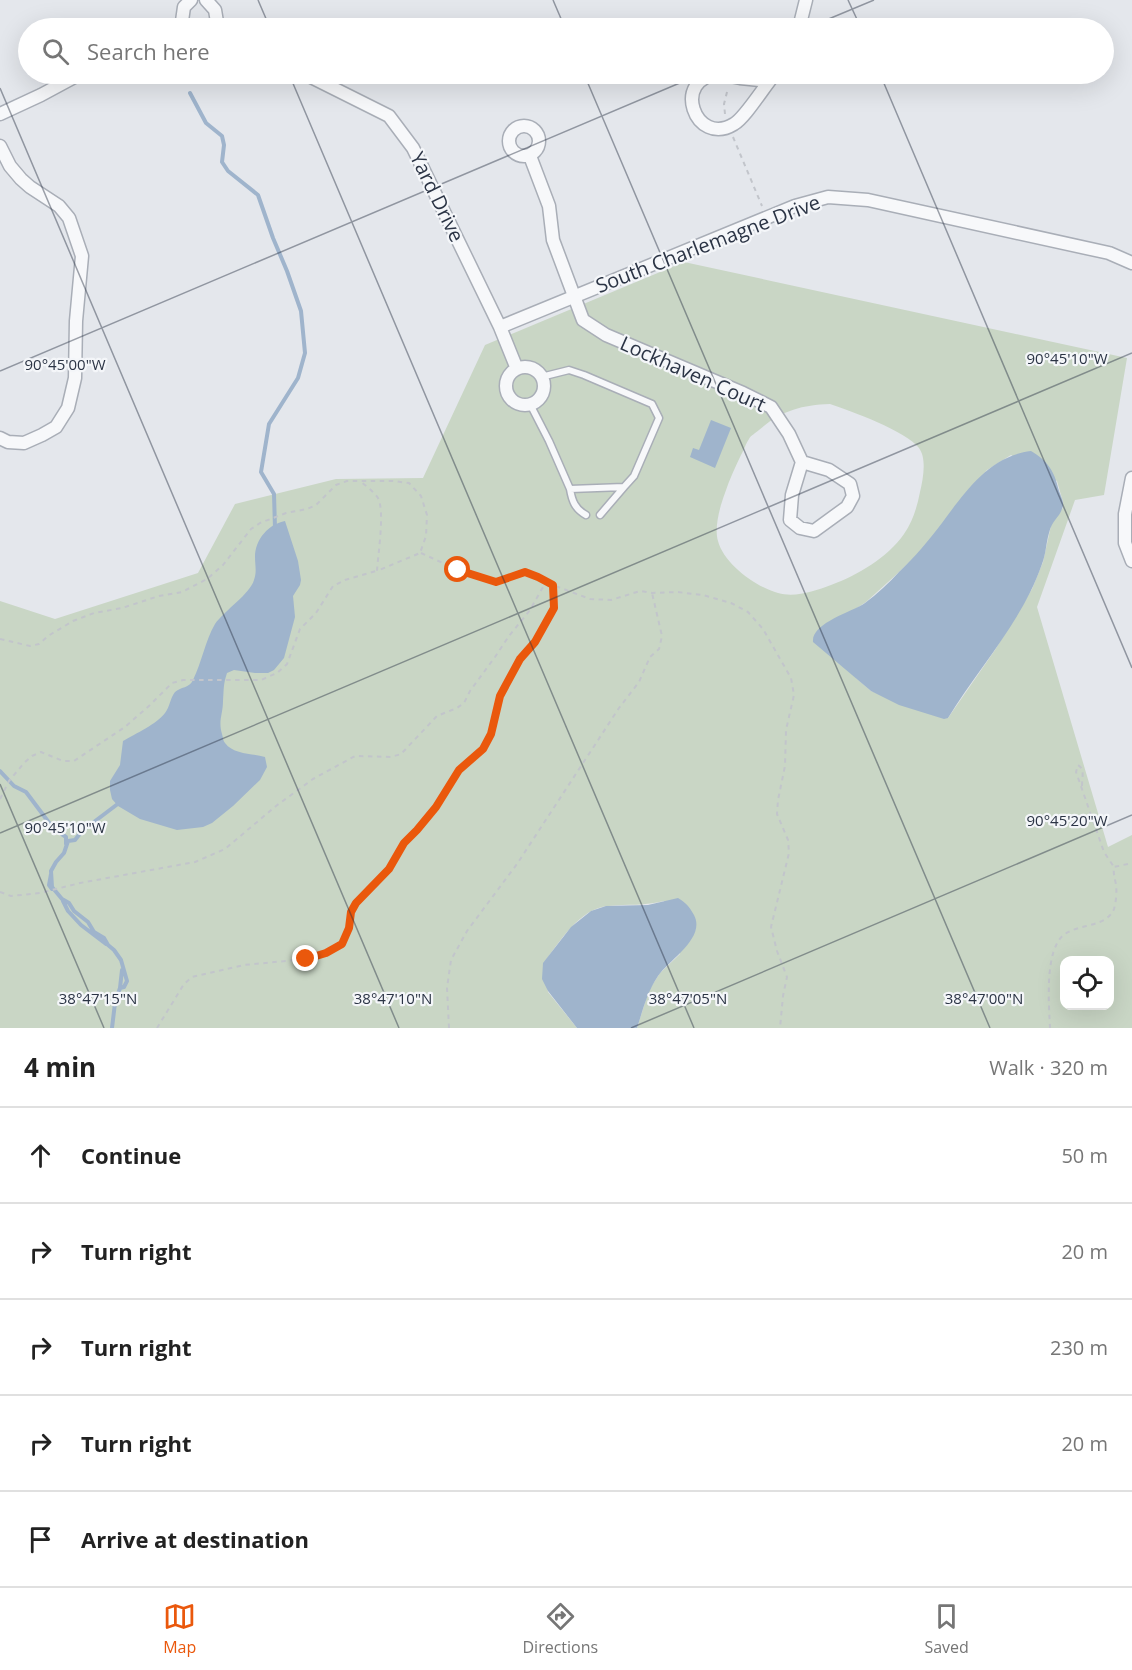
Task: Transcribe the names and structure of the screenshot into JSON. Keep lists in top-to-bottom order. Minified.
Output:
{"streets":{"street":["Yard Drive","South Charlemagne Drive","Lockhaven Court"]},"crossings":[["Yard Drive","South Charlemagne Drive"],["South Charlemagne Drive","Lockhaven Court"]],"page":{"search":"Search here","heading":["4 min","Walk · 320 m"],"list":[["Continue","50 m"],["Turn right","20 m"],["Turn right","230 m"],["Turn right","20 m"],"Arrive at destination"],"nav":["Map","Directions","Saved"]},"coordinates":["90°45'10\"W","90°45'00\"W","90°45'20\"W","38°47'15\"N","38°47'10\"N","38°47'05\"N","38°47'00\"N"]}
